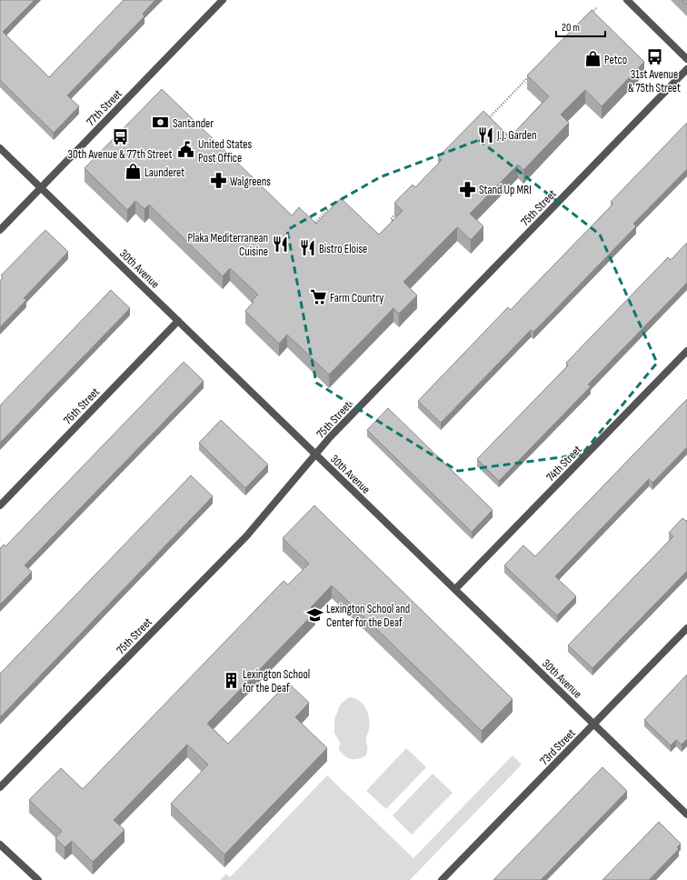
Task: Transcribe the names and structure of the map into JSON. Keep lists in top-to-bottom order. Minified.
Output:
{"streets":{"street":["77th Street","75th Street","30th Avenue","76th Street","74th Street","73rd Street"]},"crossings":[["77th Street","30th Avenue"],["75th Street","30th Avenue"],["30th Avenue","76th Street"],["30th Avenue","74th Street"],["30th Avenue","73rd Street"]],"places":{"bus stop":["31st Avenue & 75th Street","30th Avenue & 77th Street"],"shop":["Petco","Launderet"],"bank":["Santander"],"restaurant":["J.J. Garden","Plaka Mediterranean Cuisine","Bistro Eloise"],"public building":["United States Post Office"],"pharmacy":["Walgreens","Stand Up MRI"],"supermarket":["Farm Country"],"school or university":["Lexington School and Center for the Deaf"],"building":["Lexington School for the Deaf"]},"scale_bar":"20 m"}
